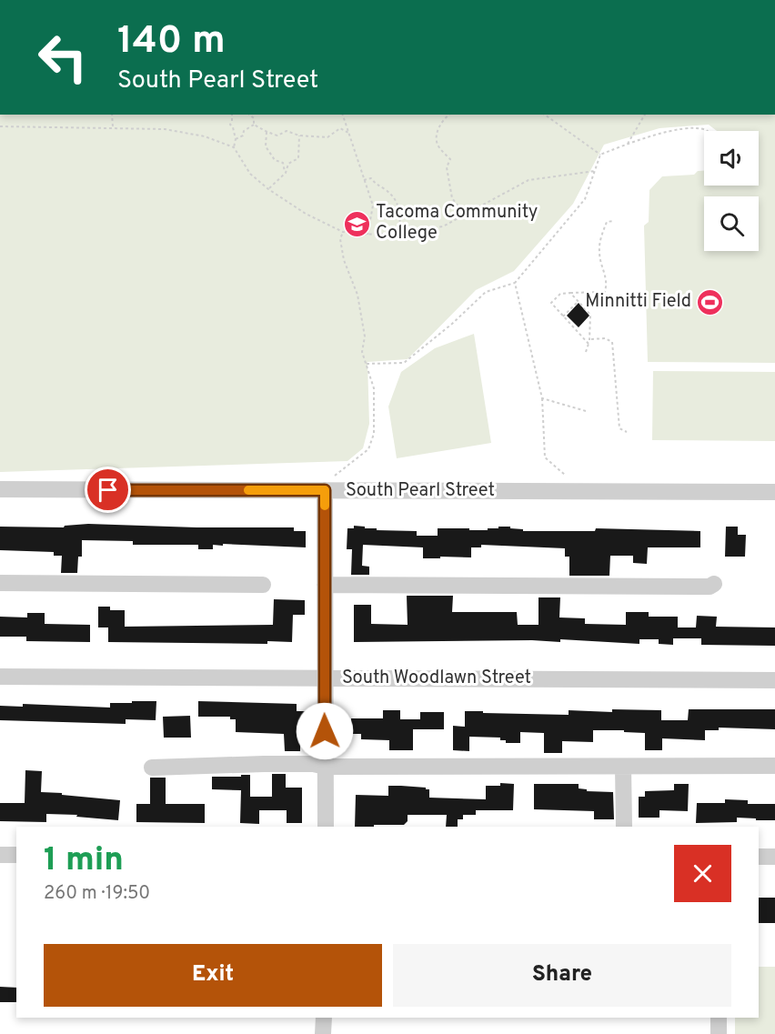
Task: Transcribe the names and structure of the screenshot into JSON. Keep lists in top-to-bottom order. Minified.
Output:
{"streets":{"street":["South Pearl Street","South Woodlawn Street"]},"places":{"school or university":["Tacoma Community College"],"sports":["Minnitti Field"]},"page":{"turn":["140 m","South Pearl Street"],"heading":["1 min","260 m · 19:50"],"buttons":["Exit","Share"]}}
